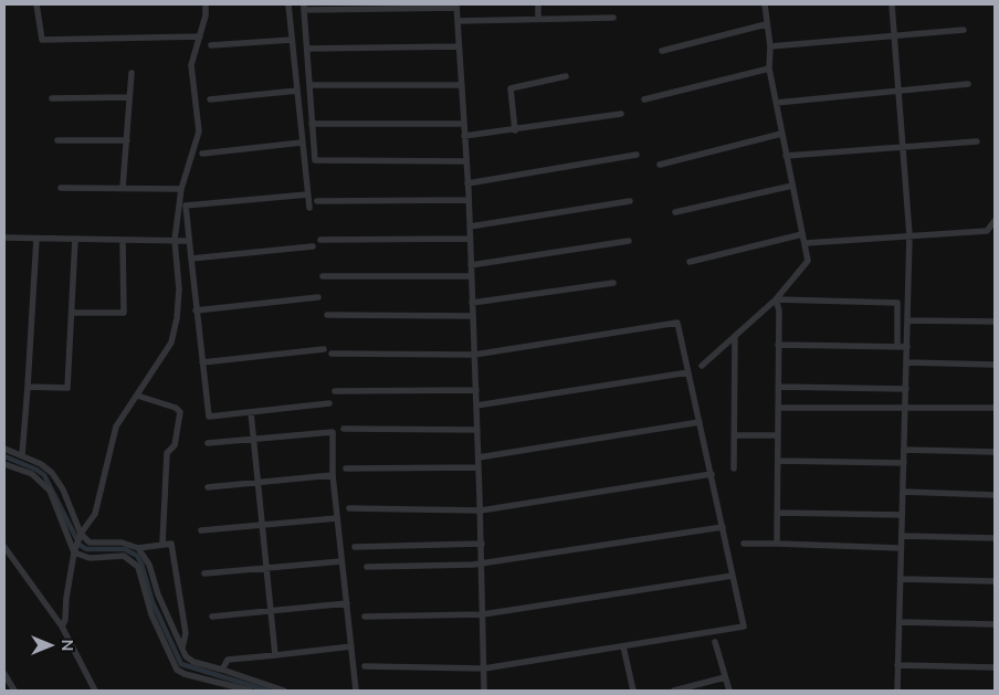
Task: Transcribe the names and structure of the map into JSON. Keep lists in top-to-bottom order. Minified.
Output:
{"north":"right"}
